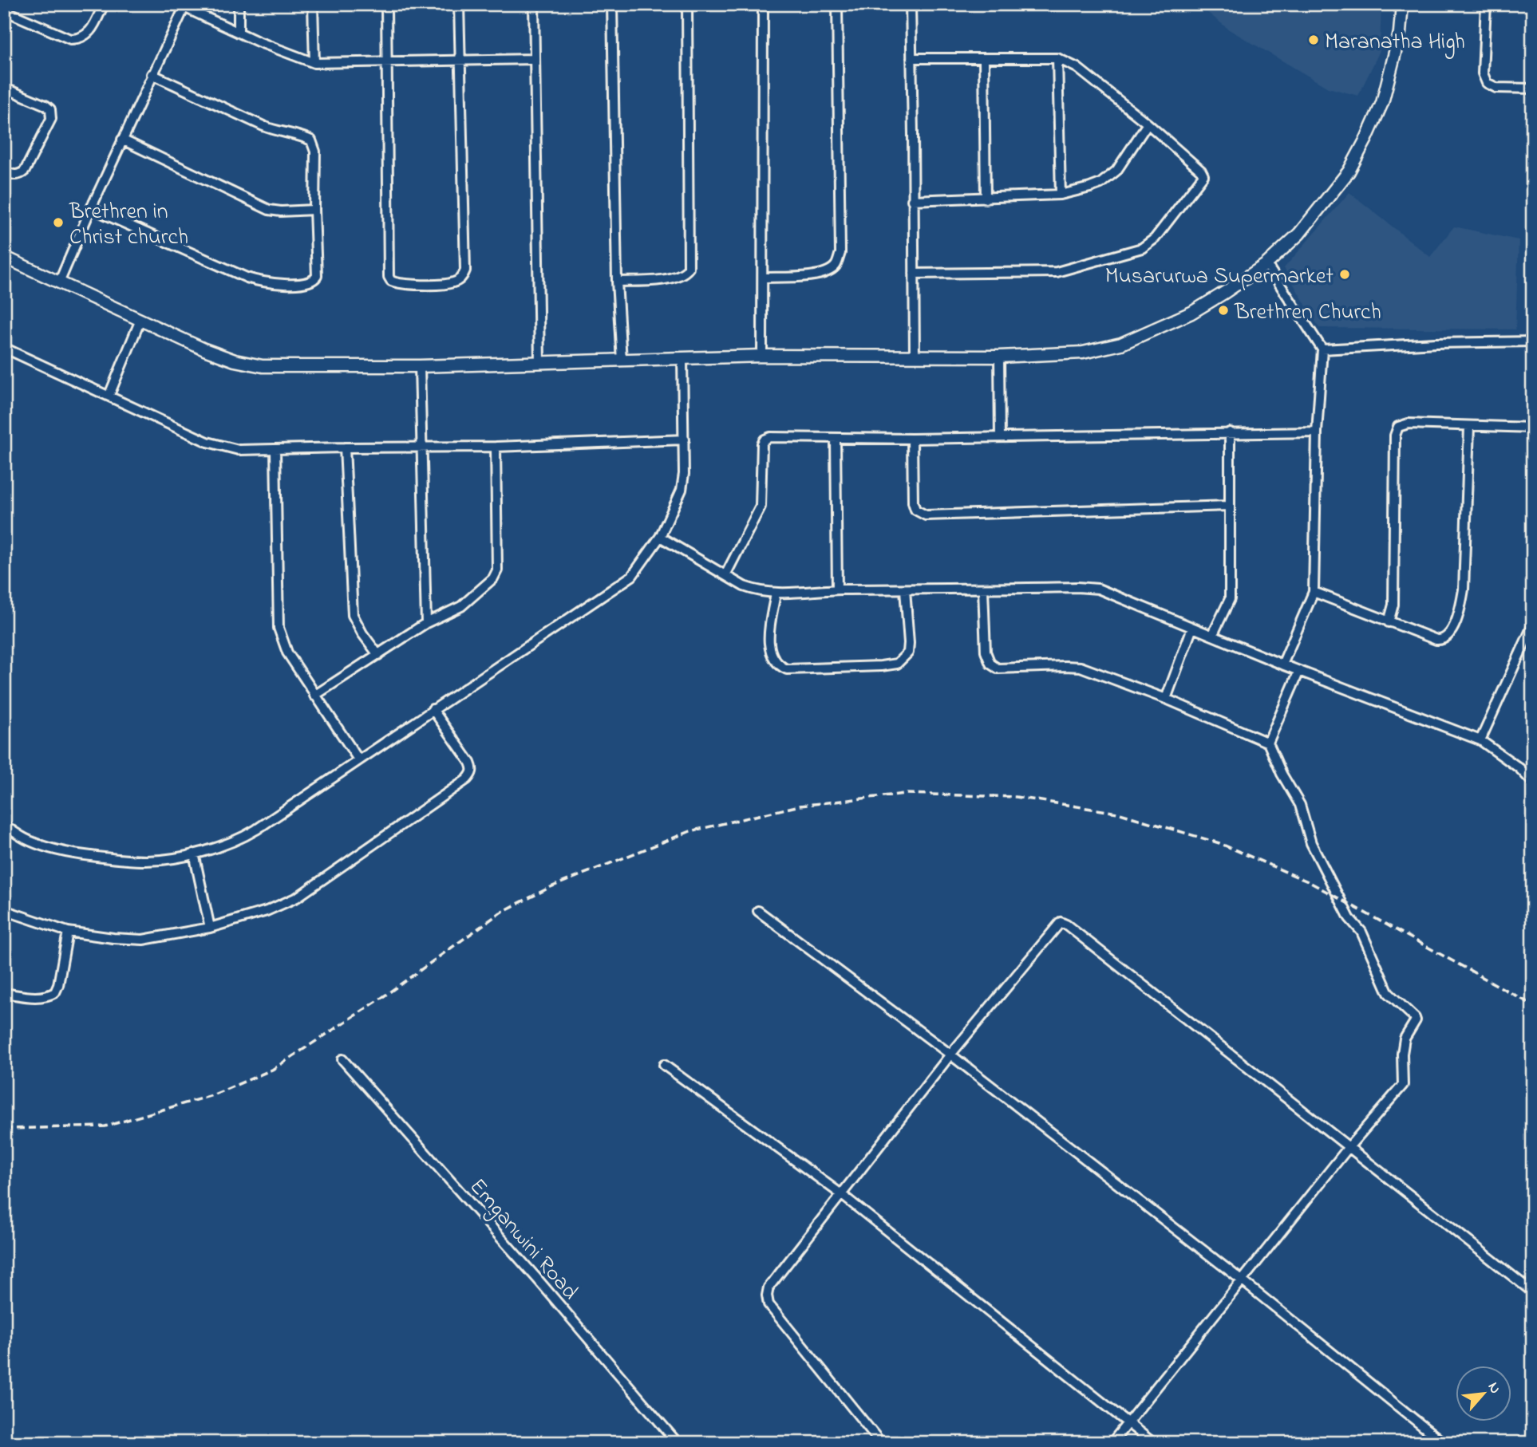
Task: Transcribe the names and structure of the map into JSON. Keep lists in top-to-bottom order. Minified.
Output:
{"streets":{"street":["Emganwini Road"]},"places":["Maranatha High","Brethren in Christ church","Musarurwa Supermarket","Brethren Church"],"north":"top right"}
